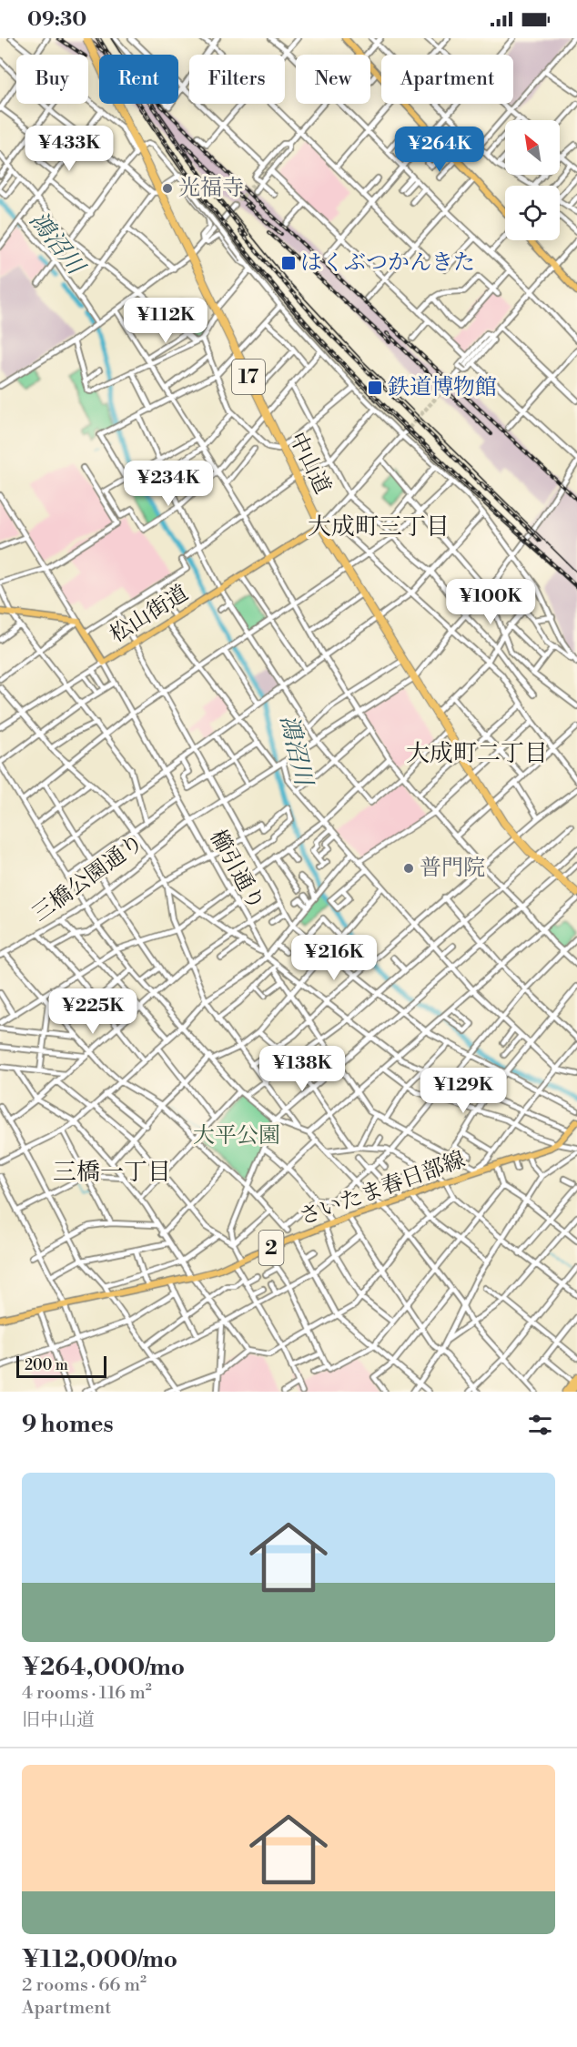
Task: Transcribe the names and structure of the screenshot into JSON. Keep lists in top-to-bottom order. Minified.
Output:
{"streets":{"highway":["17","中山道"],"main road":["松山街道","さいたま春日部線","2"],"street":["櫛引通り","三橋公園通り"]},"crossings":[["中山道","松山街道"],["中山道","三橋公園通り"],["松山街道","櫛引通り"],["櫛引通り","三橋公園通り"],["櫛引通り","さいたま春日部線"]],"districts":["大成町三丁目","大成町二丁目","三橋一丁目"],"water":["鴻沼川"],"parks":["大平公園"],"places":{"other":["光福寺","普門院"],"transit":["はくぶつかんきた","鉄道博物館"]},"scale_bar":"200 m","north":"top left","page":{"status":"09:30","chip":["Buy","Rent","Filters","New","Apartment"],"price":["¥433K","¥264K","¥112K","¥234K","¥100K","¥216K","¥225K","¥138K","¥129K"],"scale":"200 m","heading":"9 homes","list":[{"name":"¥264,000/mo","note":"4 rooms · 116 m² · 旧中山道"},{"name":"¥112,000/mo","note":"2 rooms · 66 m² · Apartment"}]}}
